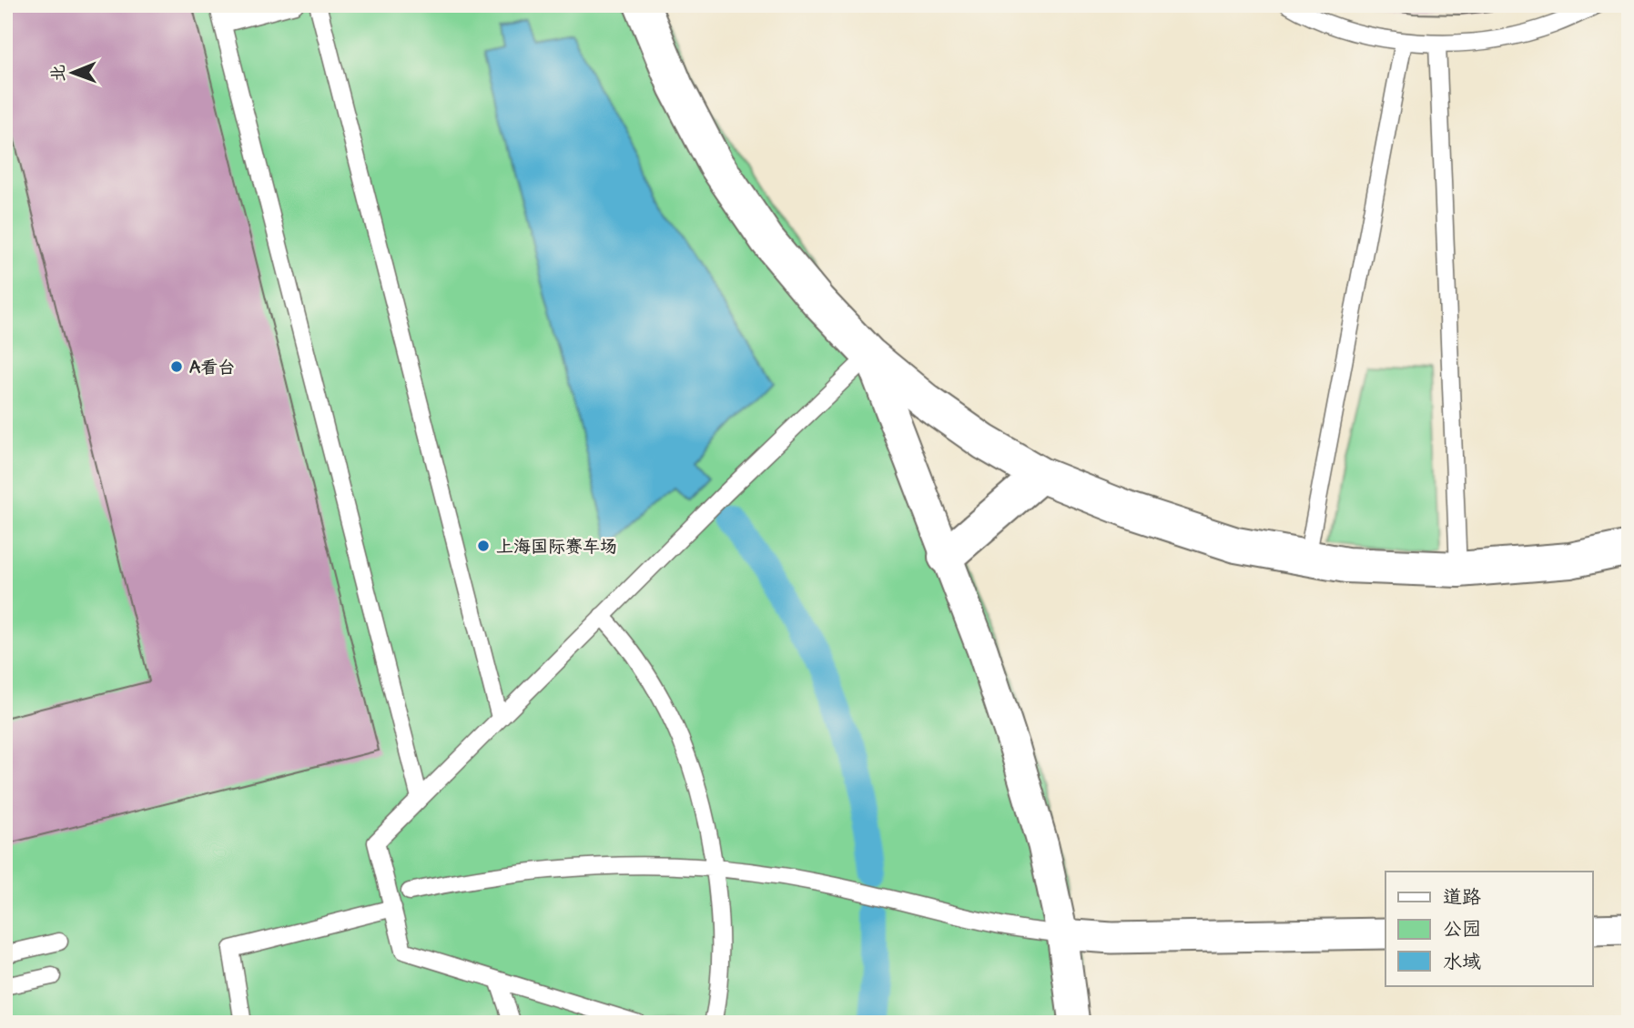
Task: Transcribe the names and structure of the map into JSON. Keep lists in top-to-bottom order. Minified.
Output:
{"places":["A看台","上海国际赛车场"],"legend":["道路","公园","水域"],"north":"left"}
